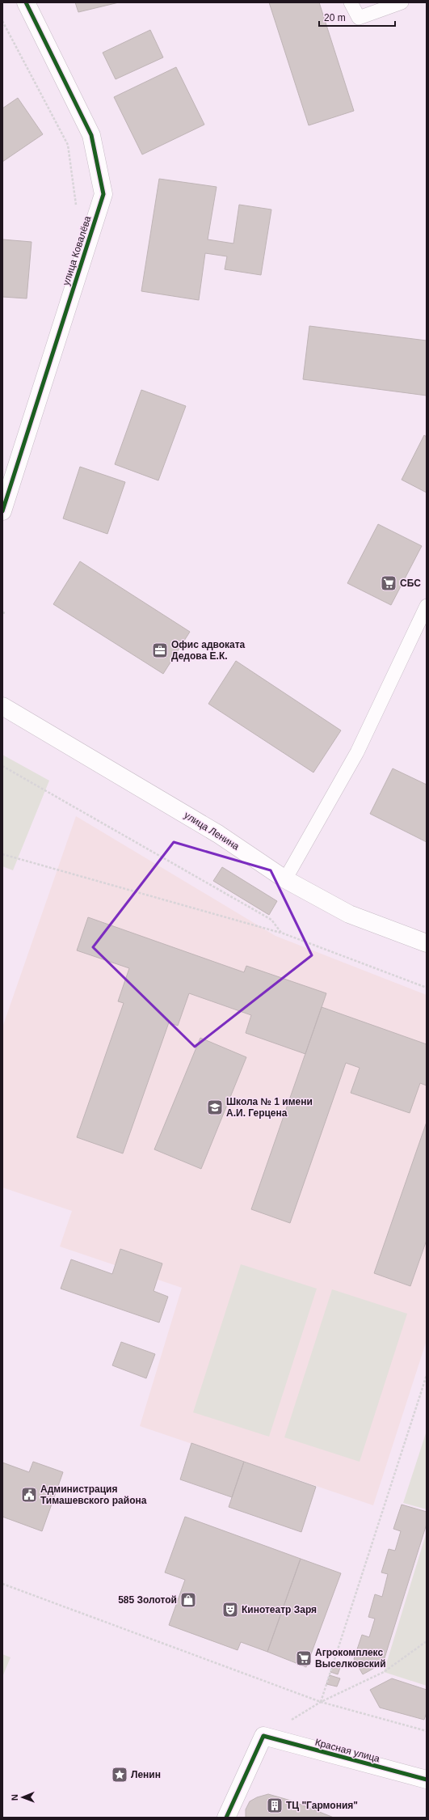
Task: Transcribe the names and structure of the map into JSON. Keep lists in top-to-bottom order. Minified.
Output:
{"streets":{"street":["улица Ковалёва","улица Ленина","Красная улица"]},"places":{"supermarket":["СБС","Агрокомплекс Выселковский"],"office":["Офис адвоката Дедова Е.К."],"school or university":["Школа № 1 имени А.И. Герцена"],"public building":["Администрация Тимашевского района"],"shop":["585 Золотой"],"theatre":["Кинотеатр Заря"],"place":["Ленин"],"building":["ТЦ \"Гармония\""]},"scale_bar":"20 m","north":"left"}
